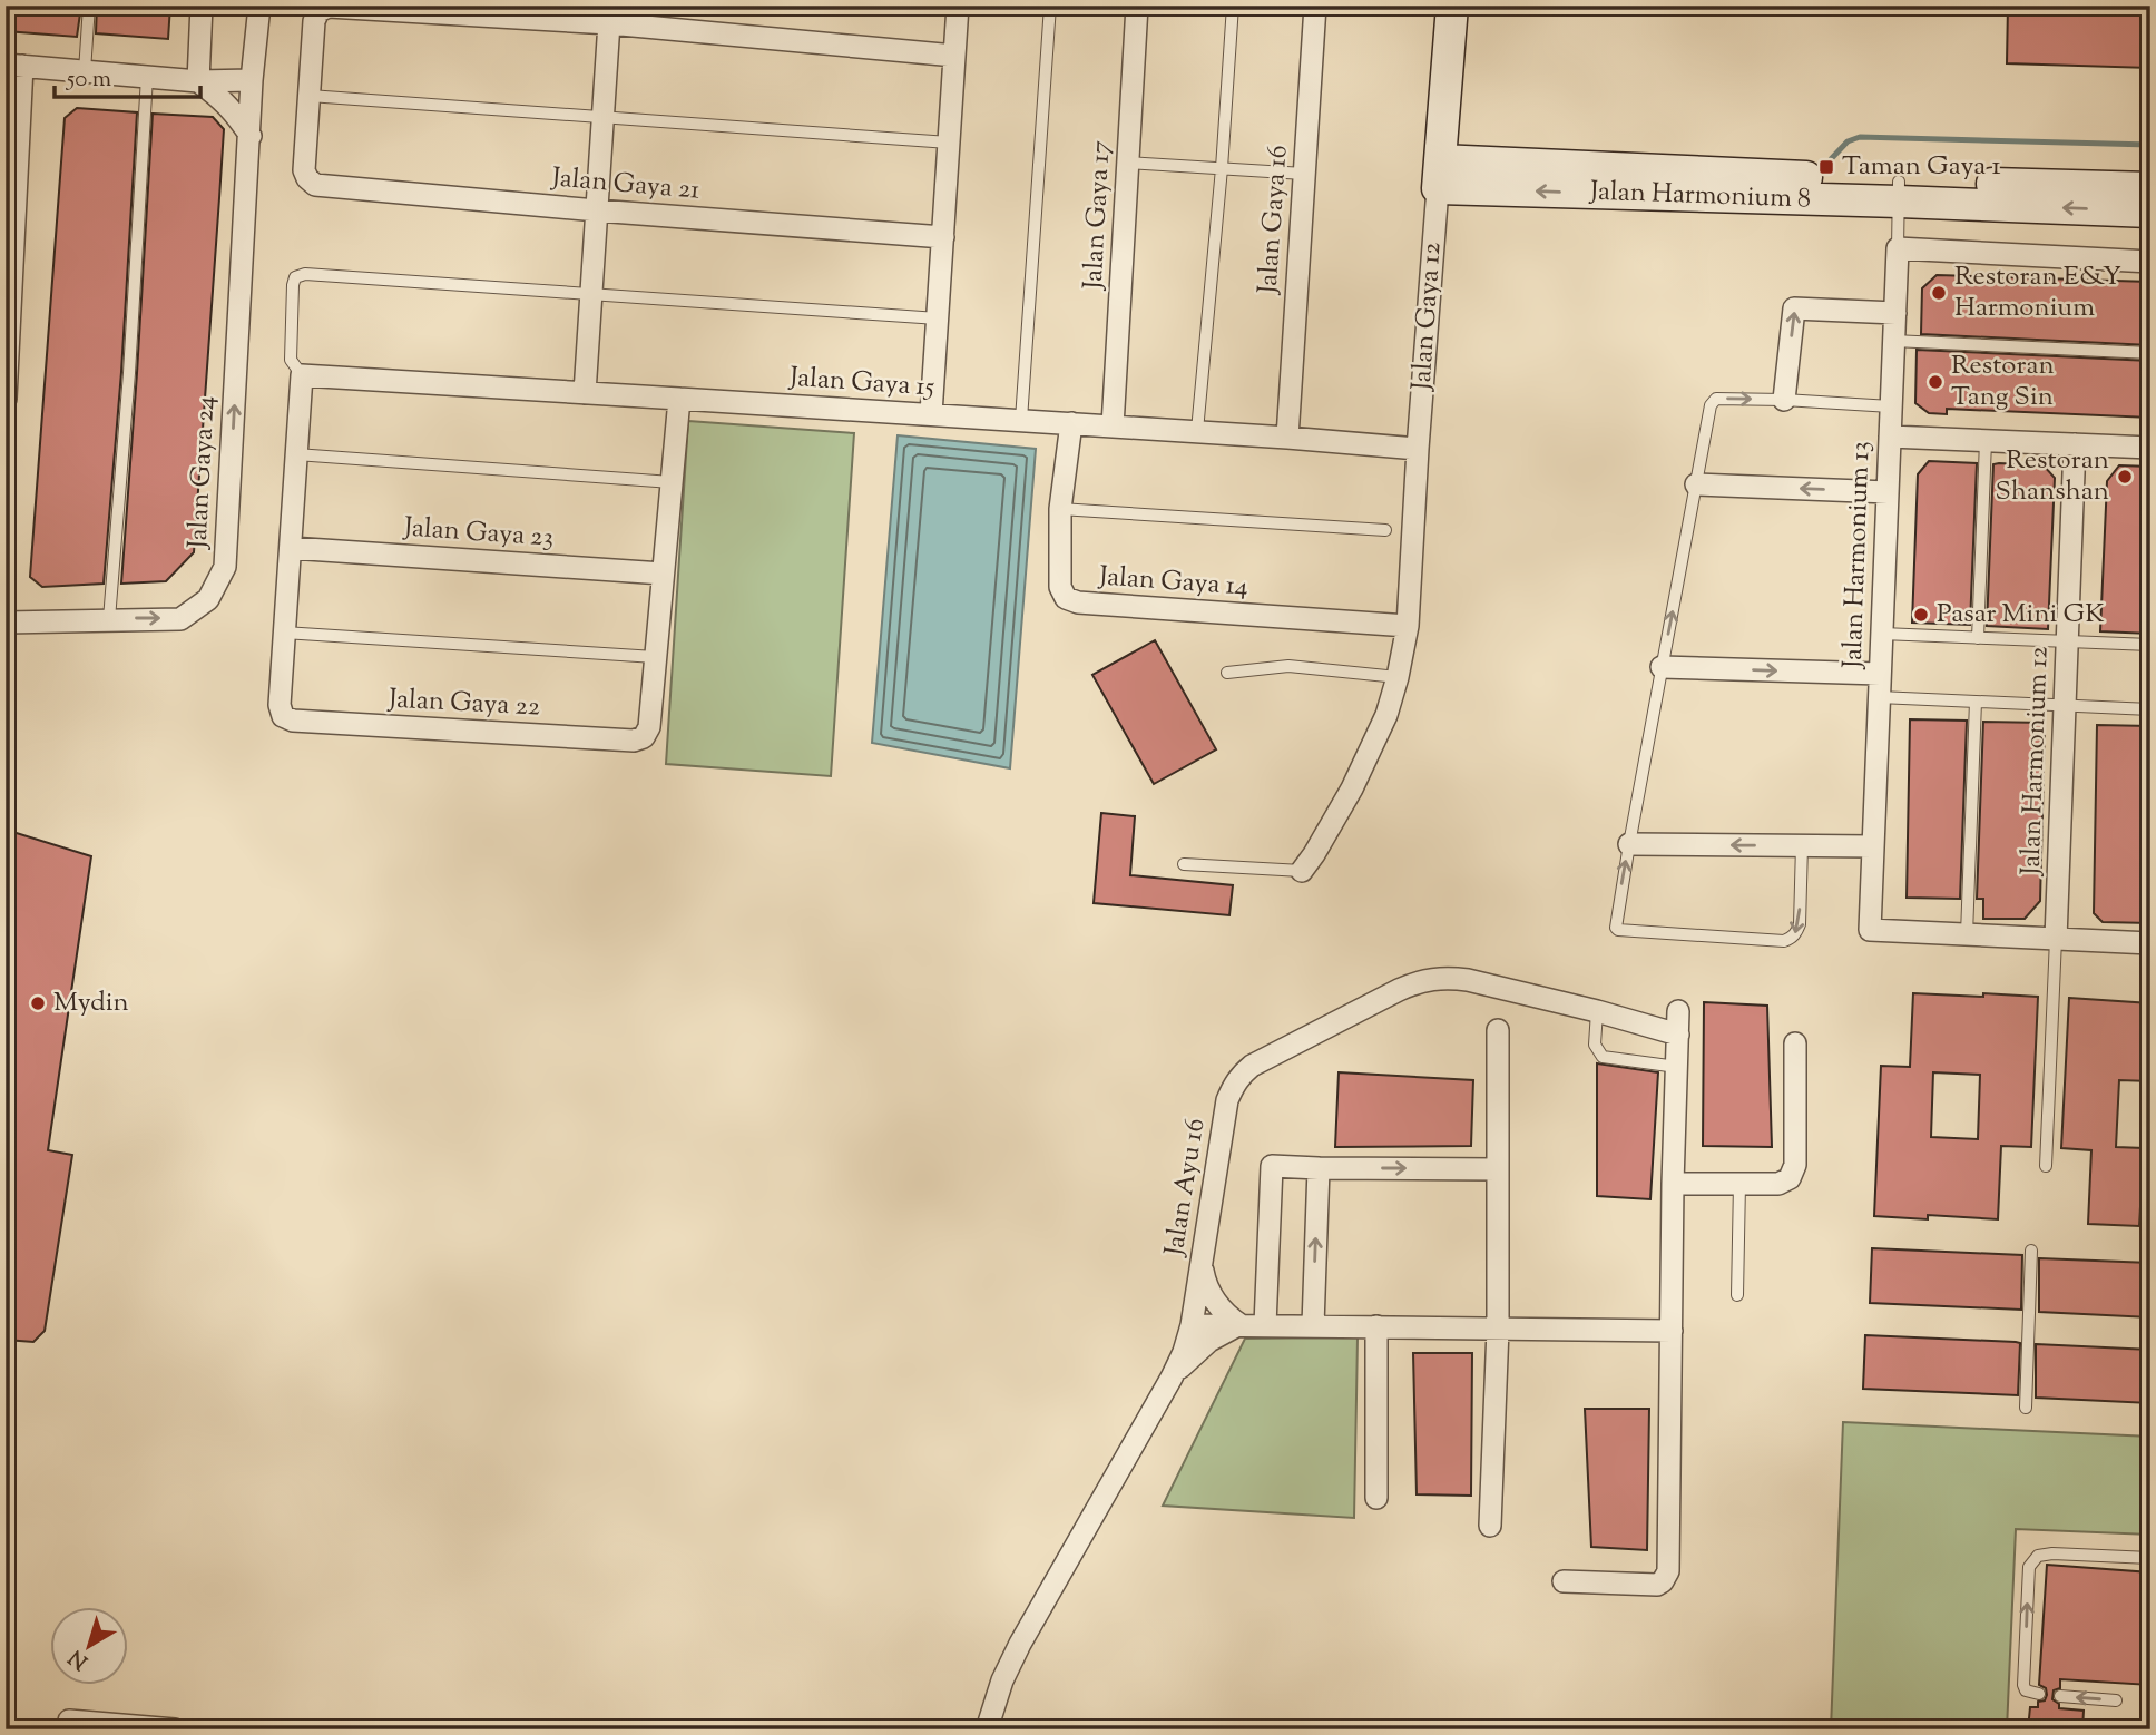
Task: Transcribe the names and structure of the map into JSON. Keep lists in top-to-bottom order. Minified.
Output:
{"streets":{"street":["Jalan Gaya 21","Jalan Harmonium 8","Jalan Gaya 17","Jalan Gaya 16","Jalan Gaya 12","Jalan Gaya 15","Jalan Gaya 24","Jalan Gaya 23","Jalan Harmonium 13","Jalan Gaya 14","Jalan Gaya 22","Jalan Harmonium 12","Jalan Ayu 16"]},"crossings":[["Jalan Harmonium 8","Jalan Gaya 12"],["Jalan Harmonium 8","Jalan Harmonium 13"],["Jalan Gaya 17","Jalan Gaya 15"],["Jalan Gaya 16","Jalan Gaya 15"],["Jalan Gaya 12","Jalan Gaya 15"],["Jalan Gaya 12","Jalan Gaya 14"],["Jalan Gaya 15","Jalan Gaya 14"],["Jalan Gaya 15","Jalan Gaya 22"],["Jalan Gaya 23","Jalan Gaya 22"]],"one_way":["Jalan Gaya 24"],"places":{"transit":["Taman Gaya 1"],"other":["Restoran E&Y Harmonium","Restoran Tang Sin","Restoran Shanshan","Pasar Mini GK","Mydin"]},"scale_bar":"50 m","north":"bottom left"}
